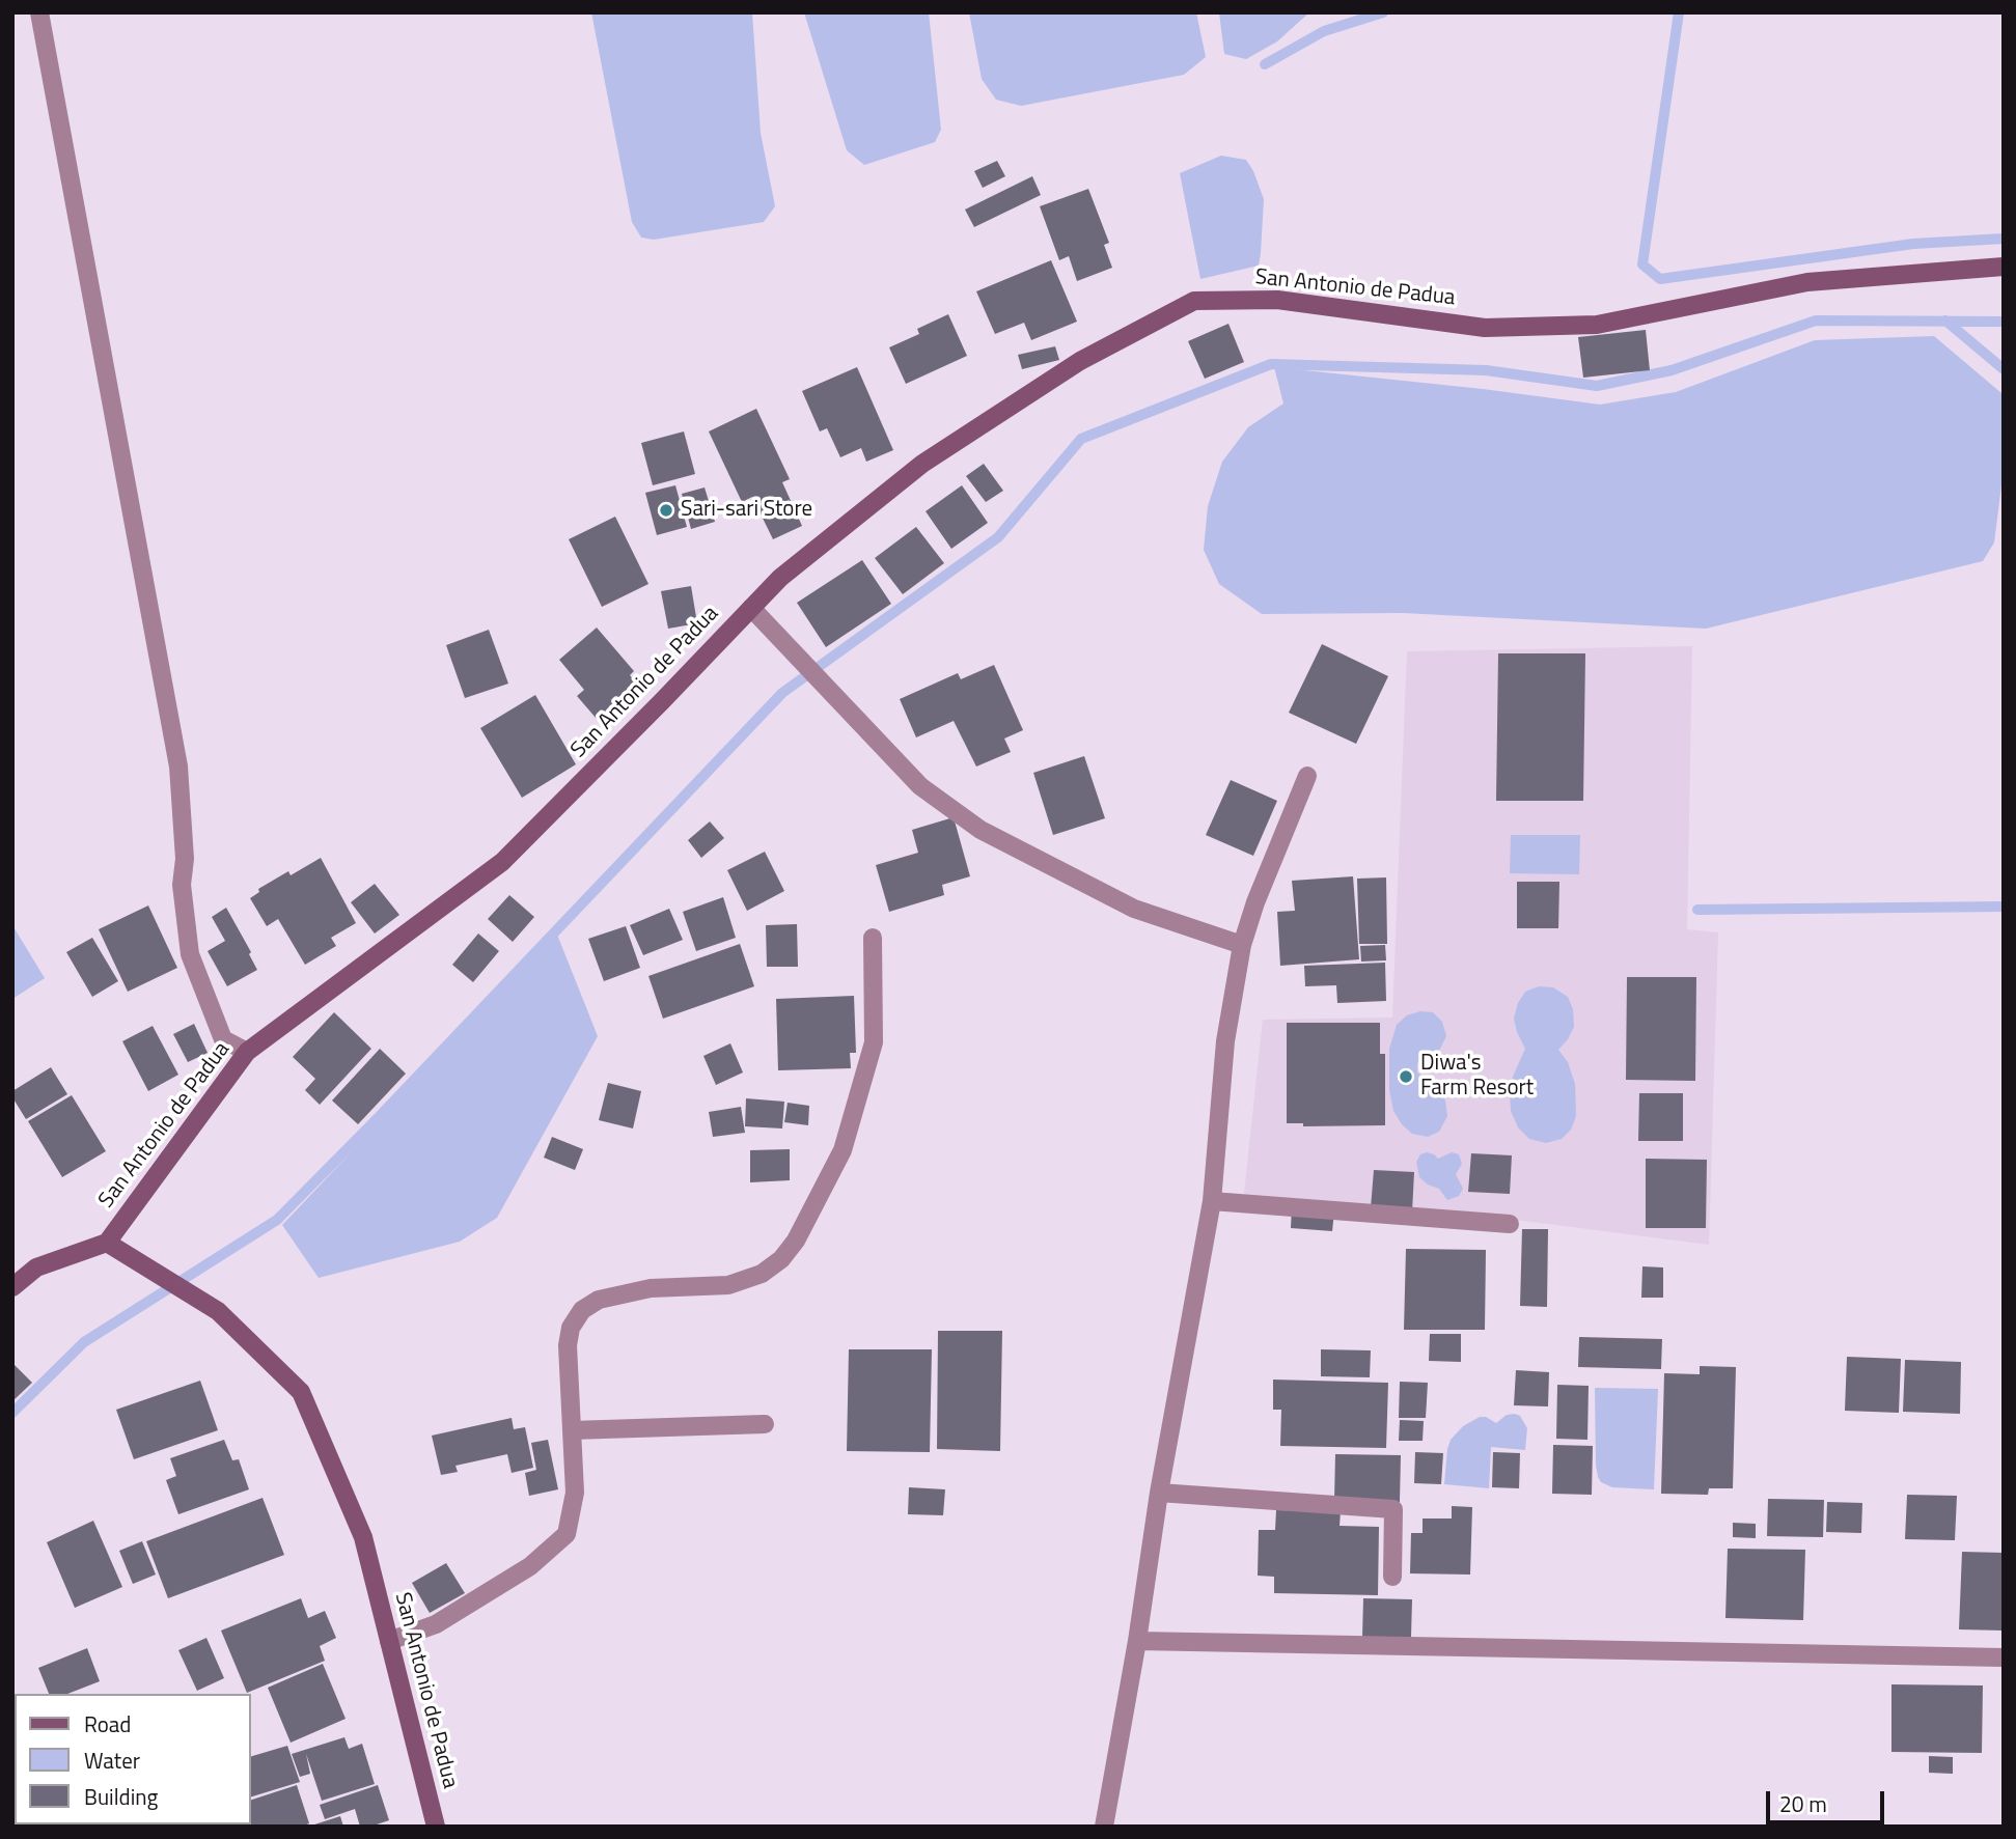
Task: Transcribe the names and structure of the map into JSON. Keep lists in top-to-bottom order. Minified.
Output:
{"streets":{"street":["San Antonio de Padua"]},"places":["Sari-sari Store","Diwa's Farm Resort"],"legend":["Road","Water","Building"],"scale_bar":"20 m"}
